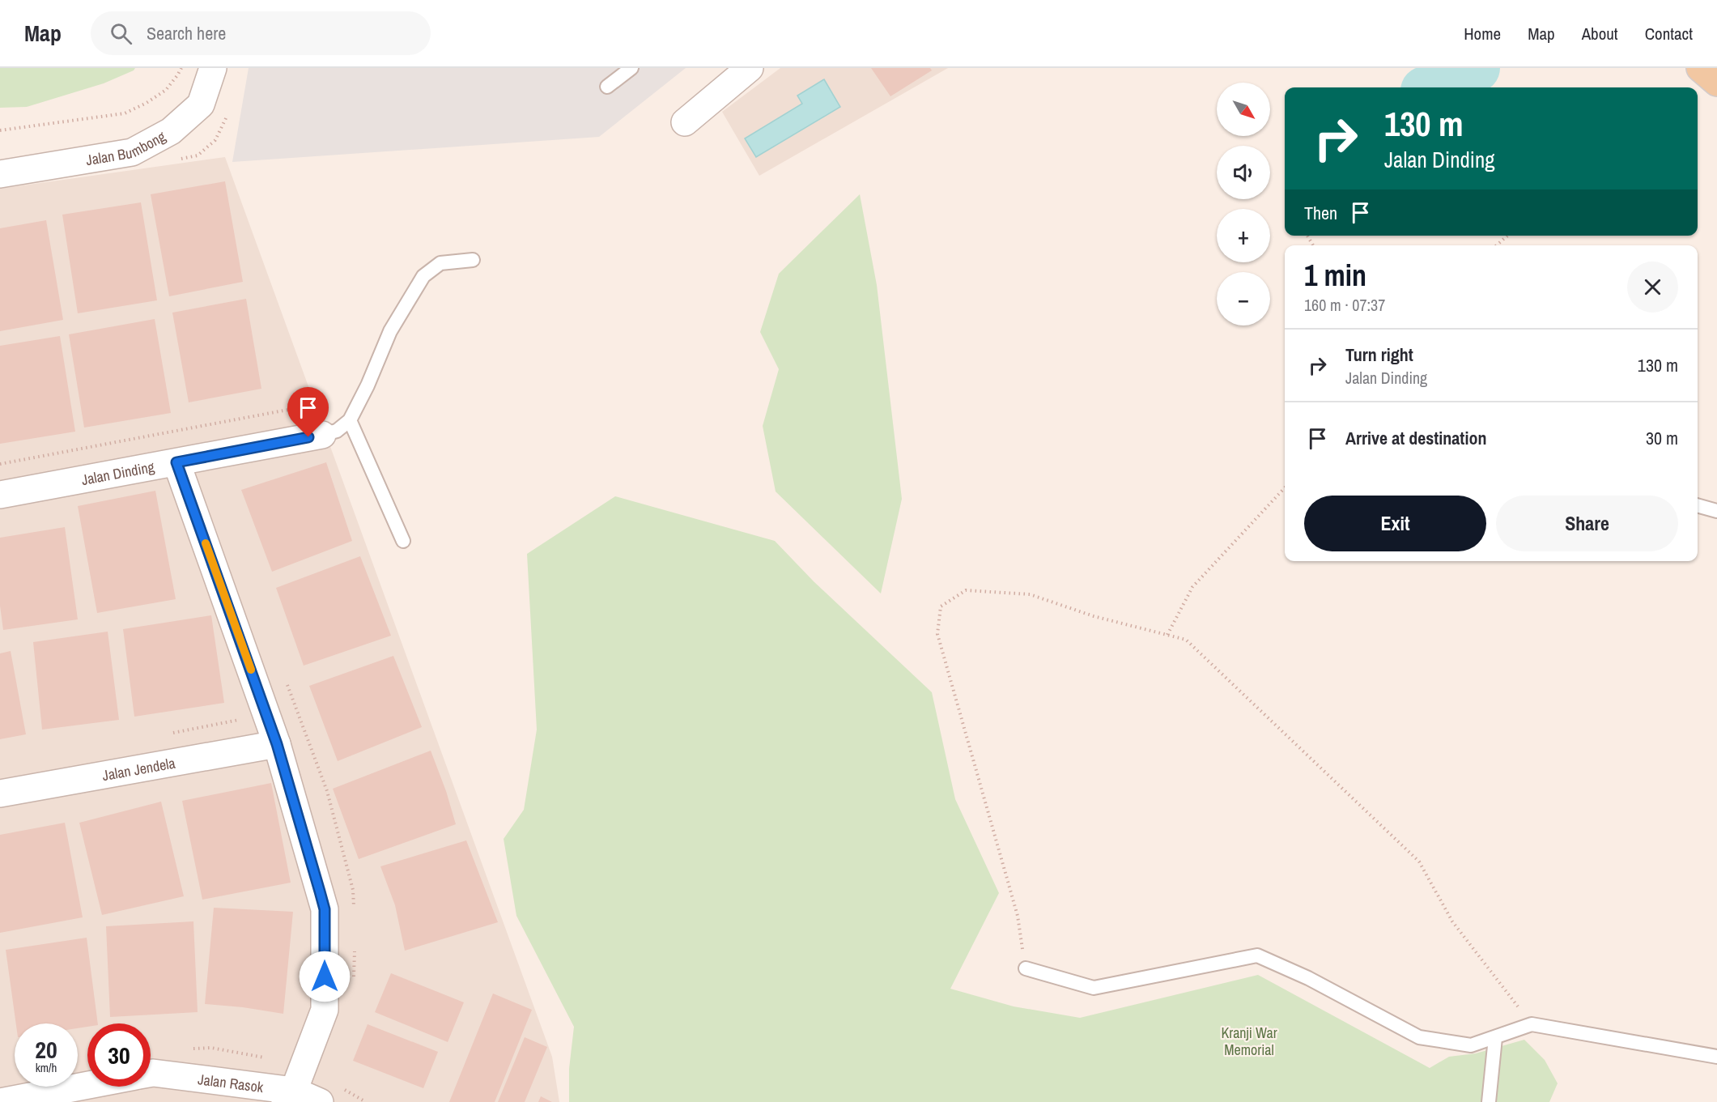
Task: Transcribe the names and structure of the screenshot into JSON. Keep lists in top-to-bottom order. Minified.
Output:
{"streets":{"street":["Jalan Bumbong","Jalan Dinding","Jalan Jendela","Jalan Rasok"]},"parks":["Kranji War Memorial"],"north":"bottom right","page":{"header":"Map","search":"Search here","nav":["Home","Map","About","Contact"],"map_buttons":["+","−"],"turn":["130 m","Jalan Dinding"],"then":"Then","heading":["1 min","160 m · 07:37"],"list":[{"name":"Turn right","note":"Jalan Dinding","value":"130 m"},{"name":"Arrive at destination","value":"30 m"}],"buttons":["Exit","Share"],"speed":"20 km/h","limit":"30"}}
